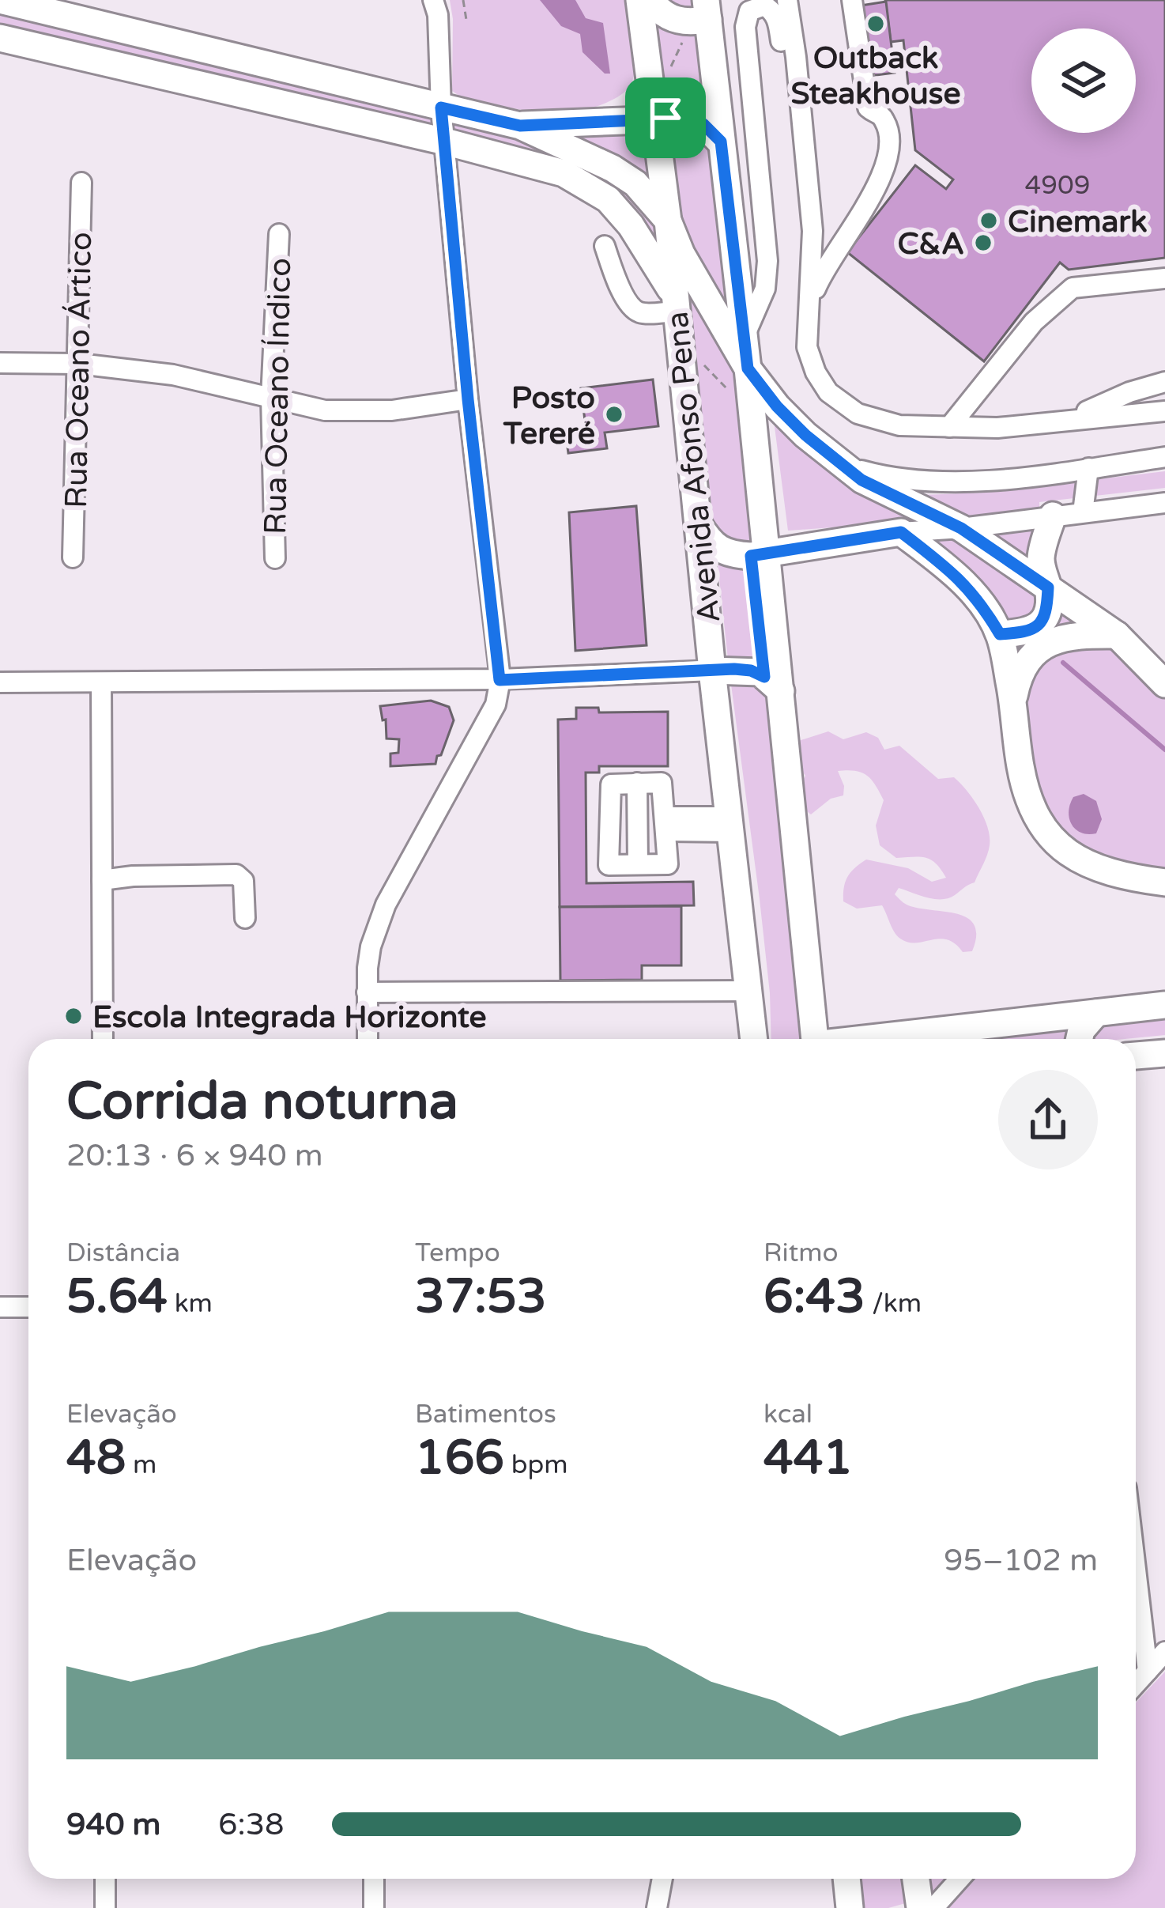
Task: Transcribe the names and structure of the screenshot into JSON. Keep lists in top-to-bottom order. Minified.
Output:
{"streets":{"main road":["Avenida Afonso Pena"],"street":["Rua Oceano Ártico","Rua Oceano Índico"]},"places":["Outback Steakhouse","Cinemark","C&A","Posto Tereré","Escola Integrada Horizonte"],"house_numbers":["4909"],"page":{"heading":["Corrida noturna","20:13 · 6 × 940 m"],"stats":[["Distância","5.64 km"],["Tempo","37:53"],["Ritmo","6:43 /km"],["Elevação","48 m"],["Batimentos","166 bpm"],["kcal","441"]],"chart":["Elevação","95–102 m"],"list":[{"name":"940 m","note":"6:38"}]}}
